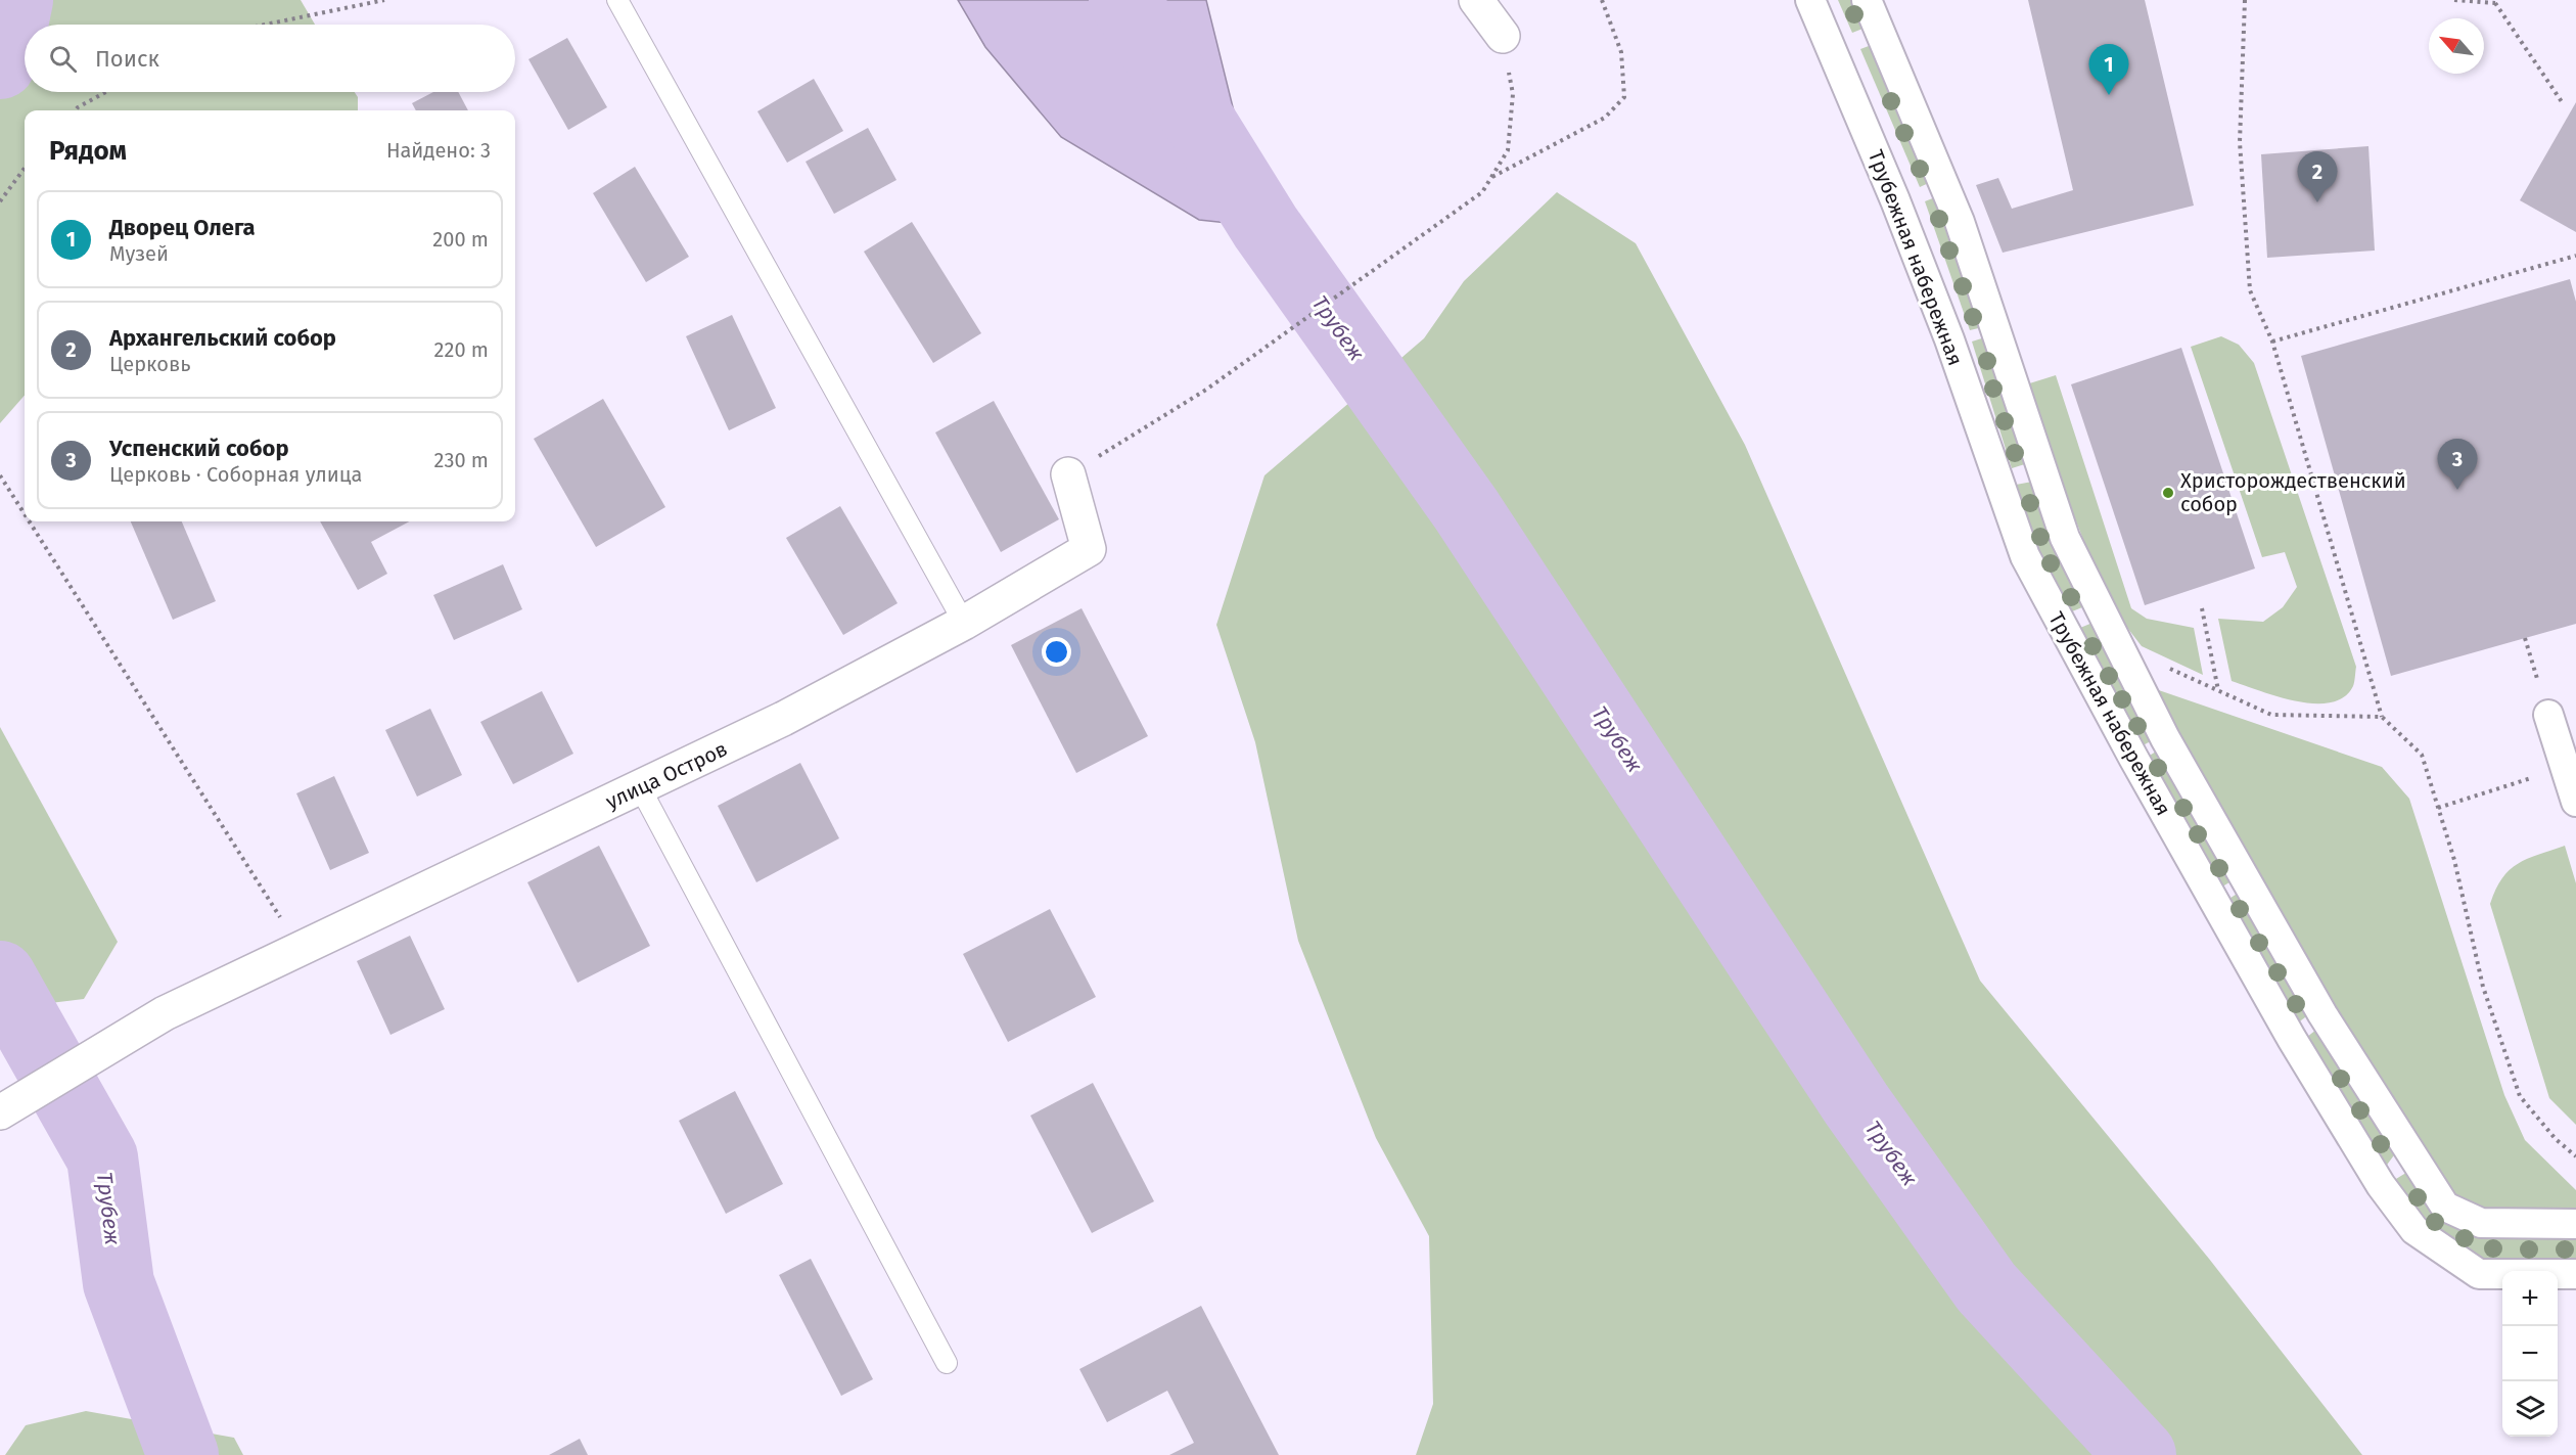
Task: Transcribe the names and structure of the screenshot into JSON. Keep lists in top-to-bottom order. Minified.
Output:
{"streets":{"street":["Трубежная набережная","улица Остров"]},"water":["Трубеж"],"places":["Христорождественский собор"],"north":"top left","page":{"search":"Поиск","pins":["1","2","3"],"heading":["Рядом","Найдено: 3"],"list":[{"mark":"1","name":"Дворец Олега","note":"Музей","value":"200 m"},{"mark":"2","name":"Архангельский собор","note":"Церковь","value":"220 m"},{"mark":"3","name":"Успенский собор","note":"Церковь · Соборная улица","value":"230 m"}],"map_buttons":["+","−"]}}
